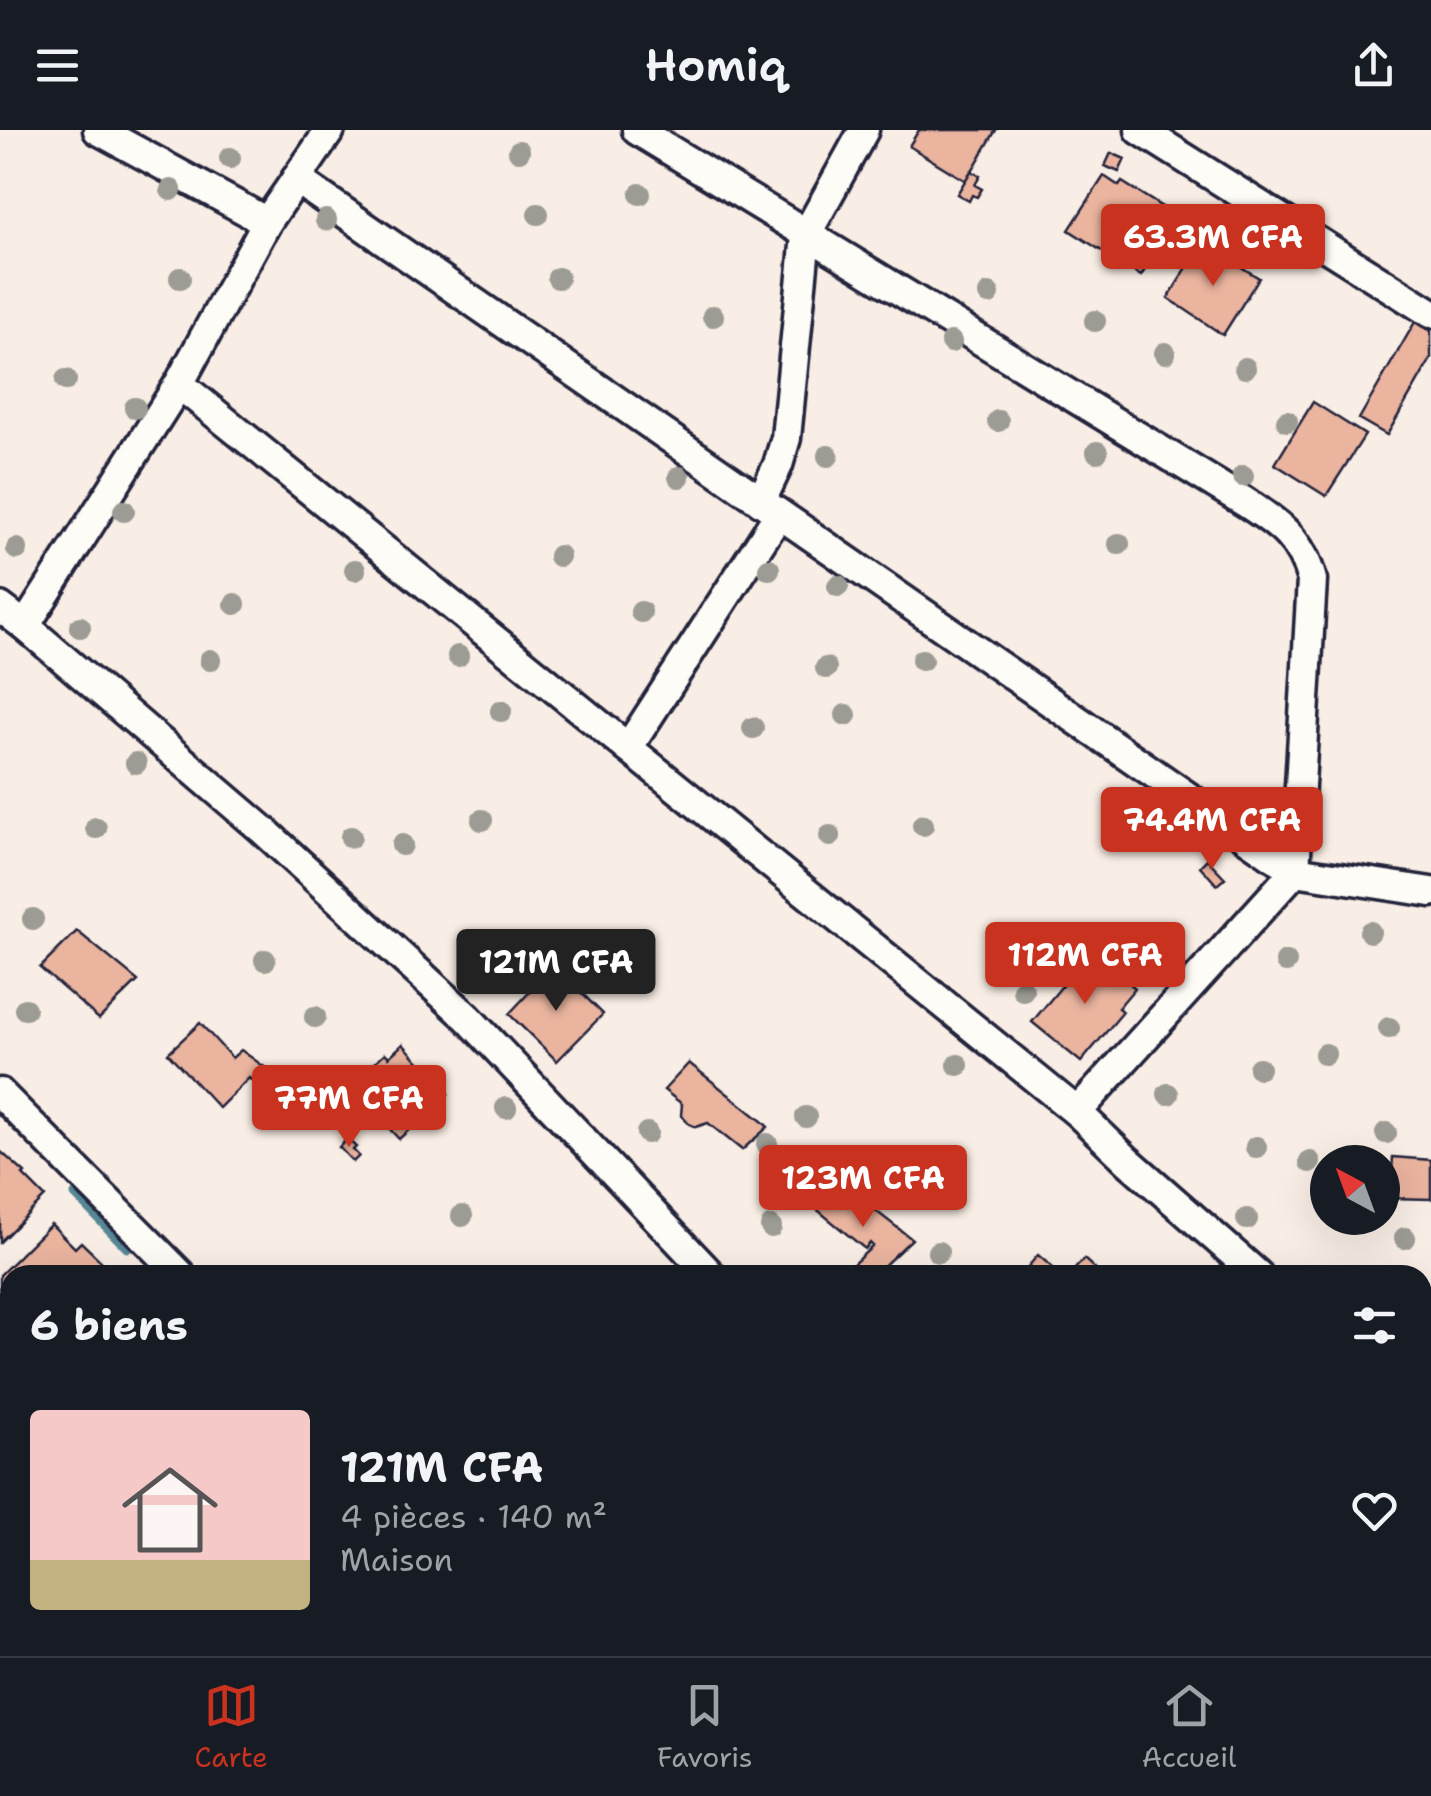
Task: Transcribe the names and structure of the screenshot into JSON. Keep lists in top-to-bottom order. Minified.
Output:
{"north":"top left","page":{"header":"Homiq","price":["63.3M CFA","74.4M CFA","112M CFA","121M CFA","77M CFA","123M CFA"],"heading":"6 biens","list":[{"name":"121M CFA","note":"4 pièces · 140 m² · Maison"}],"tabs":["Carte","Favoris","Accueil"]}}
